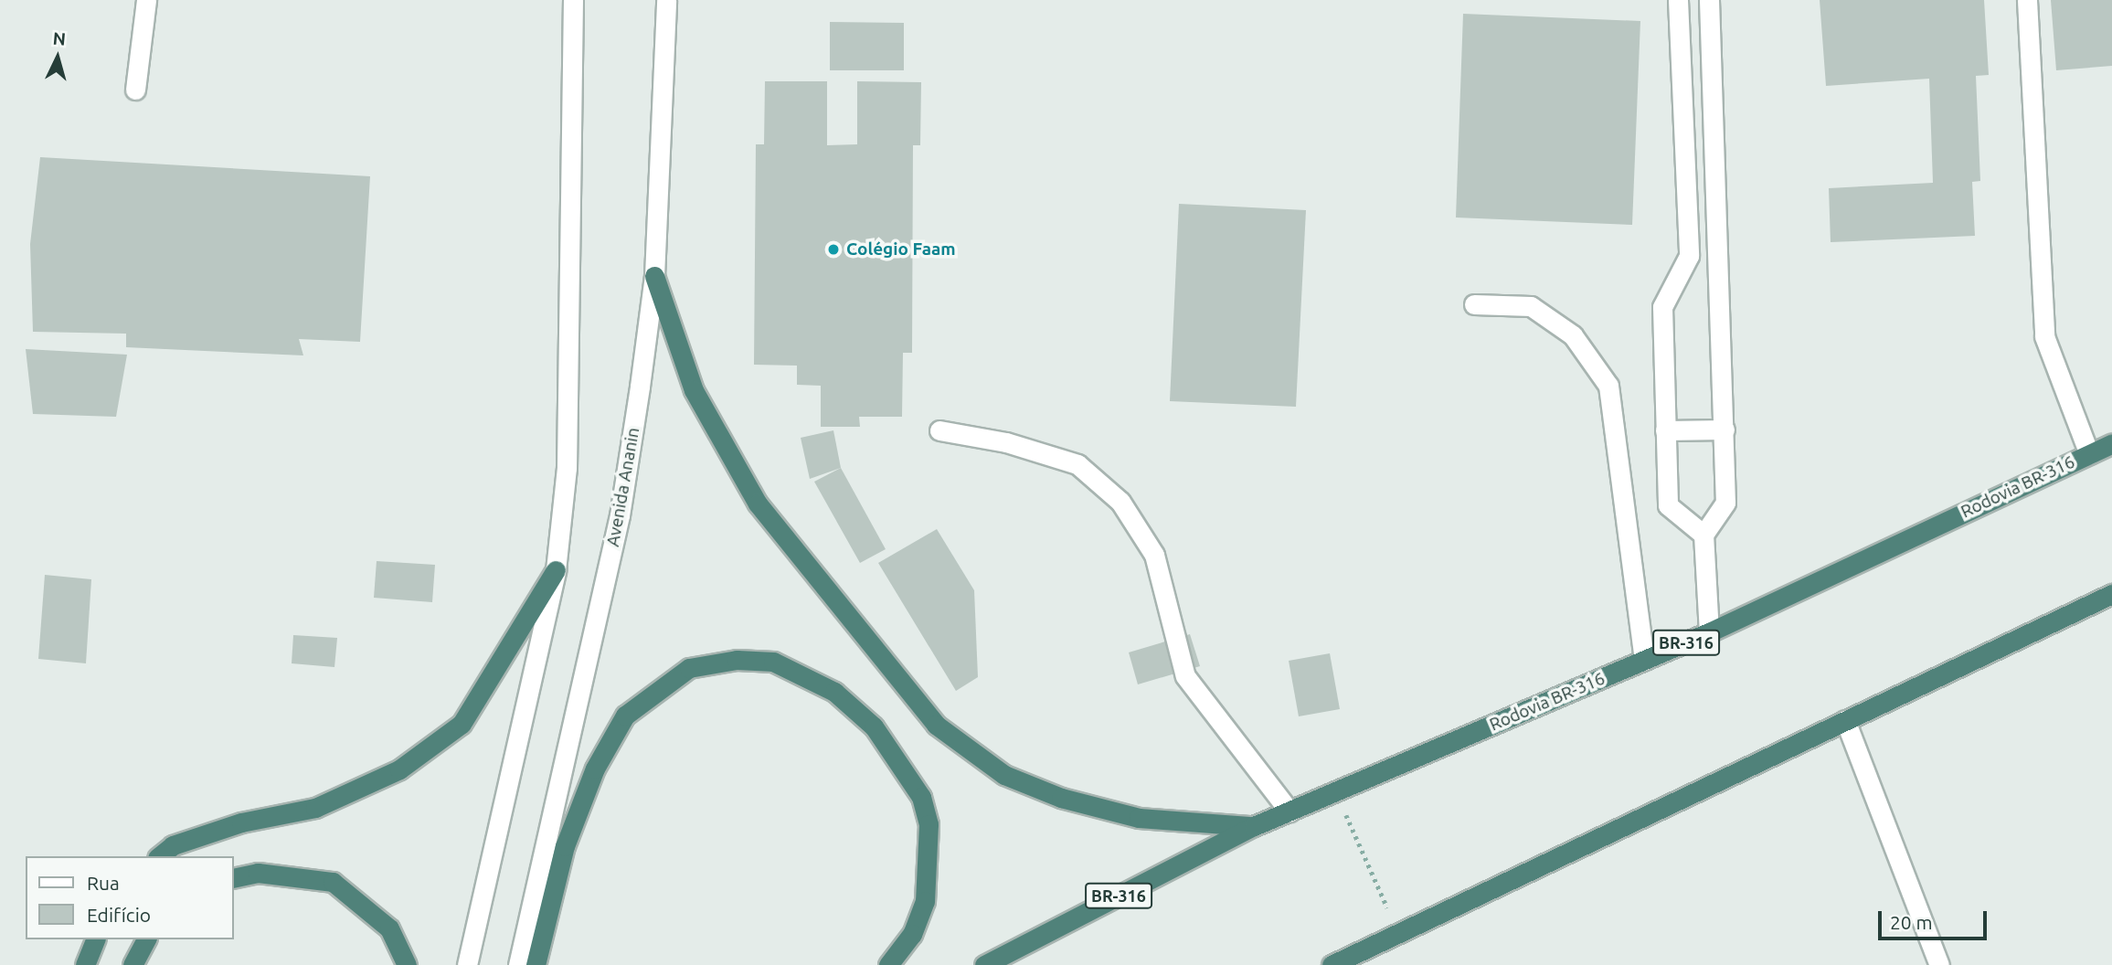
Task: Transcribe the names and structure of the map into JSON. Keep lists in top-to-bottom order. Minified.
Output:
{"streets":{"highway":["Rodovia BR-316","BR-316"],"main road":["Avenida Ananin"]},"places":["Colégio Faam"],"legend":["Rua","Edifício"],"scale_bar":"20 m","north":"top"}
